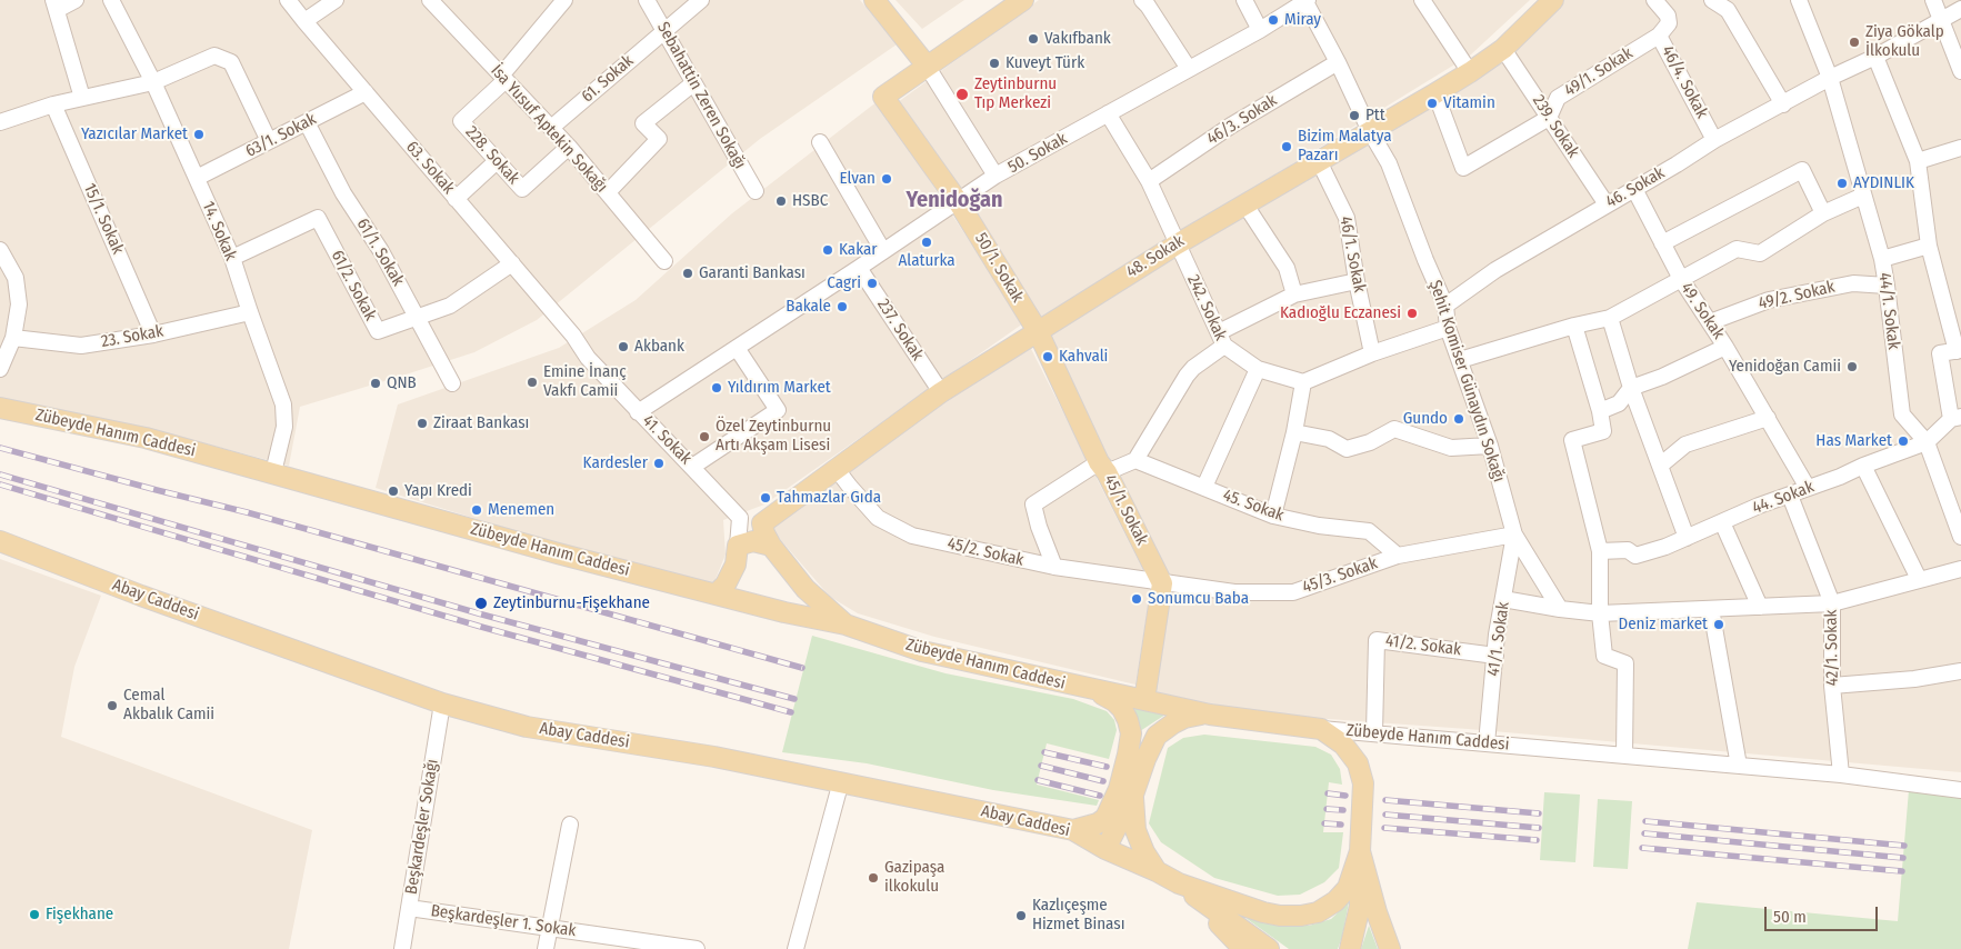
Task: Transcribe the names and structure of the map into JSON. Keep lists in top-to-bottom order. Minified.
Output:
{"streets":{"main road":["48. Sokak","50/1. Sokak","Zübeyde Hanım Caddesi","45/1. Sokak","Abay Caddesi"],"street":["49/1. Sokak","61. Sokak","46/4. Sokak","Sebahattin Zeren Sokağı","46/3. Sokak","239. Sokak","İsa Yusuf Aptekin Sokağı","63/1. Sokak","50. Sokak","228. Sokak","63. Sokak","46. Sokak","15/1. Sokak","14. Sokak","61/1. Sokak","46/1. Sokak","61/2. Sokak","49/2. Sokak","242. Sokak","49. Sokak","44/1. Sokak","237. Sokak","23. Sokak","Şehit Komiser Günaydın Sokağı","41. Sokak","44. Sokak","45. Sokak","45/2. Sokak","45/3. Sokak","41/1. Sokak","41/2. Sokak","42/1. Sokak","Beşkardeşler Sokağı","Beşkardeşler 1. Sokak"]},"crossings":[["49/1. Sokak","46/4. Sokak"],["49/1. Sokak","239. Sokak"],["61. Sokak","Sebahattin Zeren Sokağı"],["61. Sokak","İsa Yusuf Aptekin Sokağı"],["46/4. Sokak","46. Sokak"],["46/3. Sokak","242. Sokak"],["46/3. Sokak","Şehit Komiser Günaydın Sokağı"],["239. Sokak","46. Sokak"],["239. Sokak","48. Sokak"],["İsa Yusuf Aptekin Sokağı","228. Sokak"],["63/1. Sokak","63. Sokak"],["63/1. Sokak","14. Sokak"],["63/1. Sokak","61/1. Sokak"],["50. Sokak","50/1. Sokak"],["50. Sokak","242. Sokak"],["50. Sokak","237. Sokak"],["50. Sokak","Şehit Komiser Günaydın Sokağı"],["50. Sokak","41. Sokak"],["63. Sokak","61/2. Sokak"],["63. Sokak","41. Sokak"],["46. Sokak","49. Sokak"],["46. Sokak","44/1. Sokak"],["46. Sokak","Şehit Komiser Günaydın Sokağı"],["15/1. Sokak","23. Sokak"],["14. Sokak","61/2. Sokak"],["14. Sokak","23. Sokak"],["14. Sokak","Zübeyde Hanım Caddesi"],["61/1. Sokak","61/2. Sokak"],["46/1. Sokak","48. Sokak"],["48. Sokak","50/1. Sokak"],["48. Sokak","242. Sokak"],["48. Sokak","237. Sokak"],["48. Sokak","Şehit Komiser Günaydın Sokağı"],["48. Sokak","45/1. Sokak"],["48. Sokak","45/2. Sokak"],["50/1. Sokak","45/1. Sokak"],["49/2. Sokak","49. Sokak"],["49/2. Sokak","44/1. Sokak"],["49. Sokak","44. Sokak"],["44/1. Sokak","44. Sokak"],["Şehit Komiser Günaydın Sokağı","45/3. Sokak"],["Şehit Komiser Günaydın Sokağı","41/1. Sokak"],["Zübeyde Hanım Caddesi","Abay Caddesi"],["Zübeyde Hanım Caddesi","41/1. Sokak"],["Zübeyde Hanım Caddesi","41/2. Sokak"],["Zübeyde Hanım Caddesi","42/1. Sokak"],["44. Sokak","42/1. Sokak"],["45. Sokak","45/3. Sokak"],["45/1. Sokak","45/2. Sokak"],["45/1. Sokak","45/3. Sokak"],["45/2. Sokak","45/3. Sokak"],["45/3. Sokak","41/1. Sokak"],["Abay Caddesi","Beşkardeşler Sokağı"],["41/1. Sokak","41/2. Sokak"],["Beşkardeşler Sokağı","Beşkardeşler 1. Sokak"]],"districts":["Yenidoğan"],"places":["Miray","Vakıfbank","Ziya Gökalp İlkokulu","Kuveyt Türk","Zeytinburnu Tıp Merkezi","Vitamin","Ptt","Yazıcılar Market","Bizim Malatya Pazarı","Elvan","AYDINLIK","HSBC","Alaturka","Kakar","Garanti Bankası","Cagri","Bakale","Kadıoğlu Eczanesi","Akbank","Kahvali","Yenidoğan Camii","Emine İnanç Vakfı Camii","QNB","Yıldırım Market","Gundo","Ziraat Bankası","Özel Zeytinburnu Artı Akşam Lisesi","Has Market","Kardesler","Yapı Kredi","Tahmazlar Gıda","Menemen","Sonumcu Baba","Zeytinburnu-Fişekhane","Deniz market","Cemal Akbalık Camii","Gazipaşa ilkokulu","Fişekhane","Kazlıçeşme Hizmet Binası"],"scale_bar":"50 m"}
